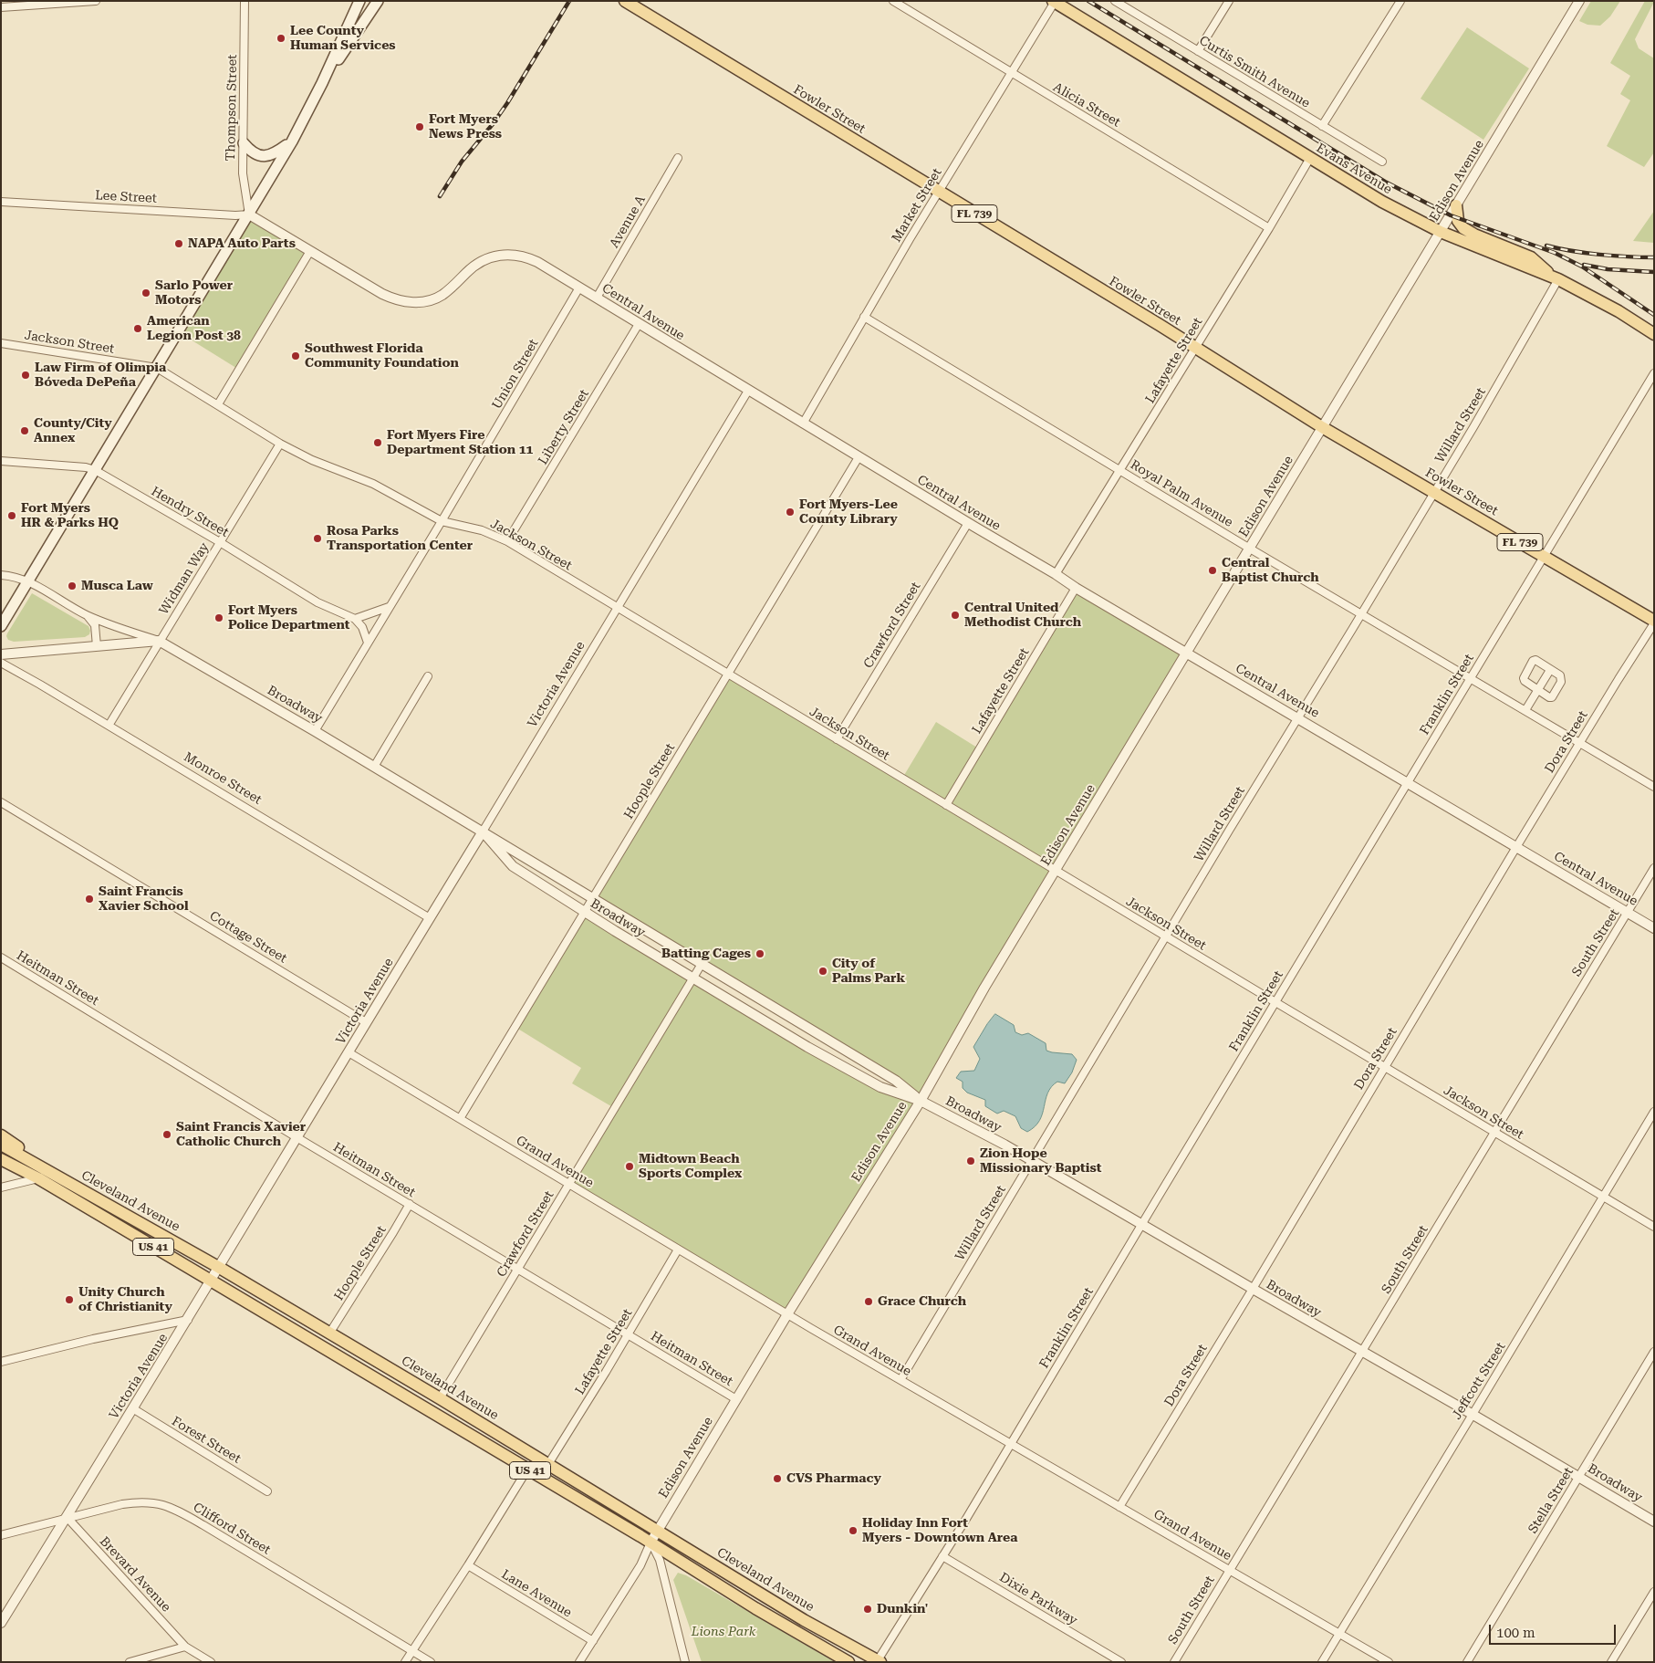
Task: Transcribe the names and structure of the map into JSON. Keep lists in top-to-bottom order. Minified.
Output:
{"streets":{"main road":["Fowler Street","Evans Avenue","FL 739","Cleveland Avenue","US 41"],"street":["Curtis Smith Avenue","Alicia Street","Thompson Street","Edison Avenue","Lee Street","Market Street","Avenue A","Central Avenue","Jackson Street","Lafayette Street","Union Street","Willard Street","Liberty Street","Royal Palm Avenue","Hendry Street","Widman Way","Crawford Street","Victoria Avenue","Franklin Street","Broadway","Dora Street","Monroe Street","Hoople Street","Cottage Street","South Street","Heitman Street","Grand Avenue","Jeffcott Street","Forest Street","Stella Street","Clifford Street","Brevard Avenue","Lane Avenue","Dixie Parkway"]},"crossings":[["Alicia Street","Market Street"],["Alicia Street","Lafayette Street"],["Thompson Street","Lee Street"],["Thompson Street","Central Avenue"],["Fowler Street","Edison Avenue"],["Fowler Street","Market Street"],["Fowler Street","Lafayette Street"],["Fowler Street","Willard Street"],["Fowler Street","Franklin Street"],["Fowler Street","Dora Street"],["Evans Avenue","Edison Avenue"],["Evans Avenue","Market Street"],["Evans Avenue","Lafayette Street"],["Evans Avenue","Willard Street"],["Edison Avenue","Central Avenue"],["Edison Avenue","Jackson Street"],["Edison Avenue","Royal Palm Avenue"],["Edison Avenue","Broadway"],["Edison Avenue","Heitman Street"],["Edison Avenue","Grand Avenue"],["Edison Avenue","Cleveland Avenue"],["Edison Avenue","Lane Avenue"],["Lee Street","Central Avenue"],["Market Street","Central Avenue"],["Market Street","Royal Palm Avenue"],["Avenue A","Central Avenue"],["Central Avenue","Lafayette Street"],["Central Avenue","Union Street"],["Central Avenue","Willard Street"],["Central Avenue","Liberty Street"],["Central Avenue","Crawford Street"],["Central Avenue","Victoria Avenue"],["Central Avenue","Franklin Street"],["Central Avenue","Dora Street"],["Central Avenue","Hoople Street"],["Central Avenue","South Street"],["Jackson Street","Lafayette Street"],["Jackson Street","Union Street"],["Jackson Street","Willard Street"],["Jackson Street","Liberty Street"],["Jackson Street","Widman Way"],["Jackson Street","Crawford Street"],["Jackson Street","Victoria Avenue"],["Jackson Street","Franklin Street"],["Jackson Street","Dora Street"],["Jackson Street","Hoople Street"],["Jackson Street","South Street"],["Jackson Street","Jeffcott Street"],["Lafayette Street","Royal Palm Avenue"],["Lafayette Street","Heitman Street"],["Lafayette Street","Grand Avenue"],["Lafayette Street","Cleveland Avenue"],["Union Street","Broadway"],["Willard Street","Royal Palm Avenue"],["Willard Street","Broadway"],["Willard Street","Grand Avenue"],["Royal Palm Avenue","Franklin Street"],["Royal Palm Avenue","Dora Street"],["Hendry Street","Widman Way"],["Widman Way","Broadway"],["Widman Way","Monroe Street"],["Crawford Street","Broadway"],["Crawford Street","Heitman Street"],["Crawford Street","Grand Avenue"],["Crawford Street","Cleveland Avenue"],["Victoria Avenue","Broadway"],["Victoria Avenue","Monroe Street"],["Victoria Avenue","Cottage Street"],["Victoria Avenue","Heitman Street"],["Victoria Avenue","Grand Avenue"],["Victoria Avenue","Cleveland Avenue"],["Victoria Avenue","Forest Street"],["Victoria Avenue","Clifford Street"],["Victoria Avenue","Brevard Avenue"],["Franklin Street","Broadway"],["Franklin Street","Grand Avenue"],["Franklin Street","Cleveland Avenue"],["Franklin Street","Dixie Parkway"],["Broadway","Dora Street"],["Broadway","Hoople Street"],["Broadway","South Street"],["Broadway","Jeffcott Street"],["Broadway","Stella Street"],["Dora Street","Grand Avenue"],["Hoople Street","Heitman Street"],["Hoople Street","Grand Avenue"],["Hoople Street","Cleveland Avenue"],["South Street","Grand Avenue"],["Grand Avenue","Jeffcott Street"],["Clifford Street","Brevard Avenue"]],"parks":["Lions Park"],"places":["Lee County Human Services","Fort Myers News Press","NAPA Auto Parts","Sarlo Power Motors","American Legion Post 38","Southwest Florida Community Foundation","Law Firm of Olimpia Bóveda DePeña","County/City Annex","Fort Myers Fire Department Station 11","Fort Myers-Lee County Library","Fort Myers HR & Parks HQ","Rosa Parks Transportation Center","Central Baptist Church","Musca Law","Central United Methodist Church","Fort Myers Police Department","Saint Francis Xavier School","Batting Cages","City of Palms Park","Saint Francis Xavier Catholic Church","Zion Hope Missionary Baptist","Midtown Beach Sports Complex","Unity Church of Christianity","Grace Church","CVS Pharmacy","Holiday Inn Fort Myers - Downtown Area","Dunkin'"],"scale_bar":"100 m"}
